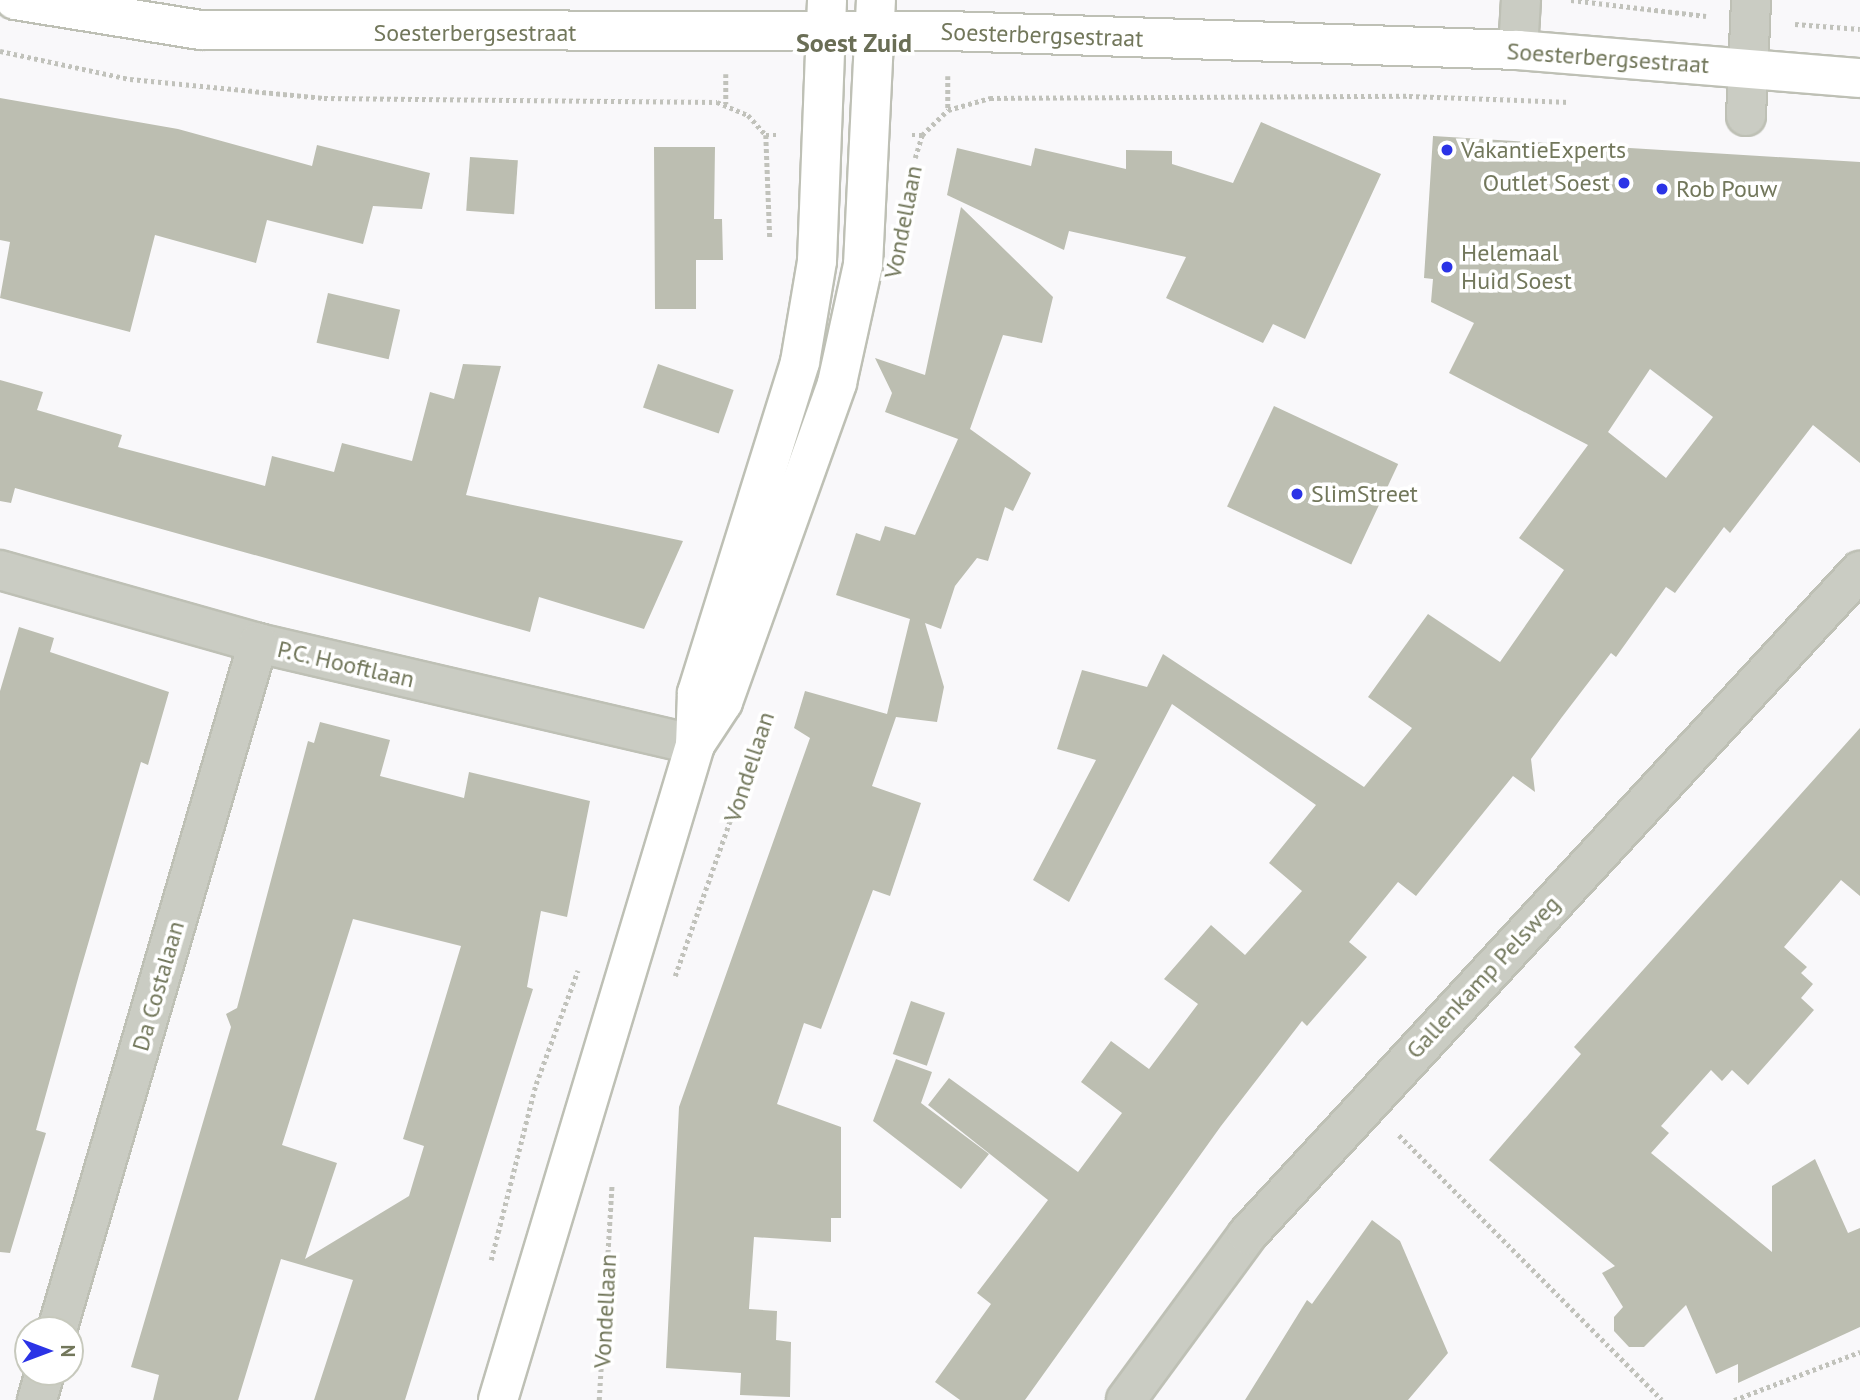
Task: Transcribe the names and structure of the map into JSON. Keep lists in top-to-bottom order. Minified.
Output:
{"streets":{"main road":["Soesterbergsestraat","Vondellaan"],"street":["P.C. Hooftlaan","Gallenkamp Pelsweg","Da Costalaan"]},"crossings":[["Soesterbergsestraat","Vondellaan"],["Vondellaan","P.C. Hooftlaan"],["P.C. Hooftlaan","Da Costalaan"]],"districts":["Soest Zuid"],"places":["VakantieExperts","Outlet Soest","Rob Pouw","Helemaal Huid Soest","SlimStreet"],"north":"right"}
